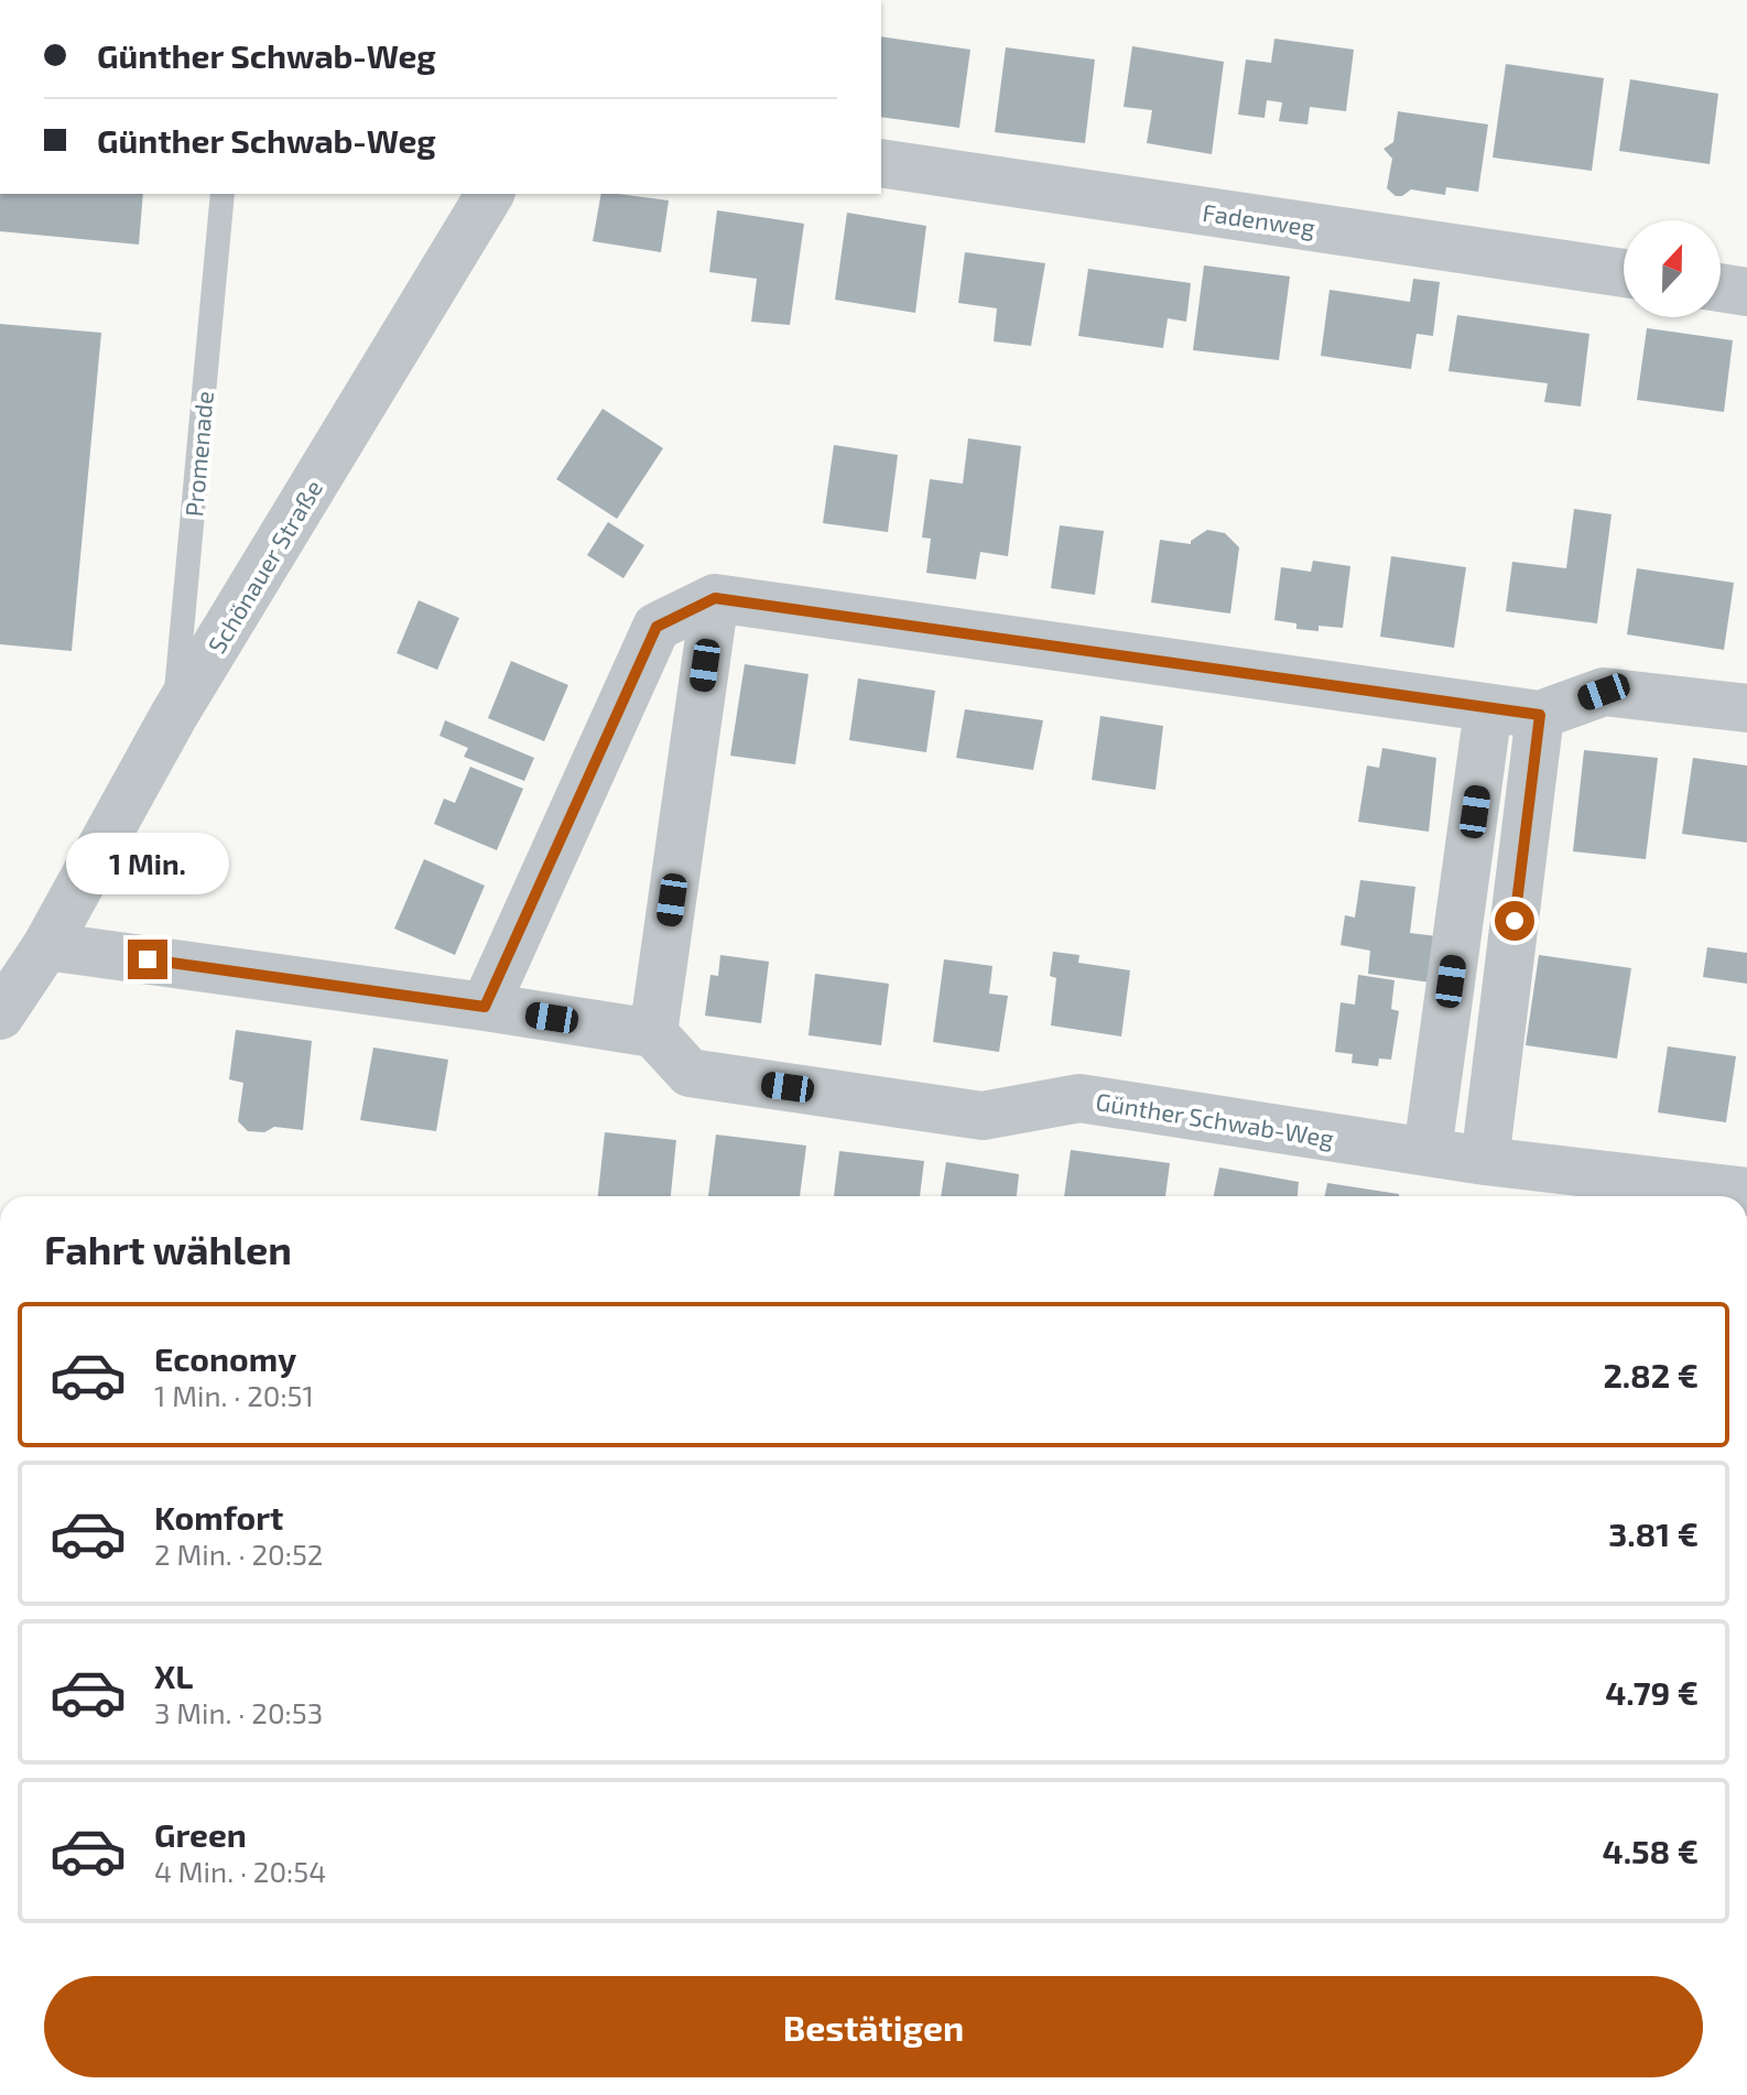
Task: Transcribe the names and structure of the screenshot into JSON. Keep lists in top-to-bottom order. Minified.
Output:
{"streets":{"street":["Fadenweg","Schönauer Straße","Günther Schwab-Weg"],"lane":["Promenade"]},"crossings":[["Promenade","Schönauer Straße"]],"north":"top","page":{"banner":["Günther Schwab-Weg","Günther Schwab-Weg"],"bubble":"1 Min.","heading":"Fahrt wählen","list":[{"name":"Economy","note":"1 Min. · 20:51","value":"2.82 €"},{"name":"Komfort","note":"2 Min. · 20:52","value":"3.81 €"},{"name":"XL","note":"3 Min. · 20:53","value":"4.79 €"},{"name":"Green","note":"4 Min. · 20:54","value":"4.58 €"}],"buttons":"Bestätigen"}}
